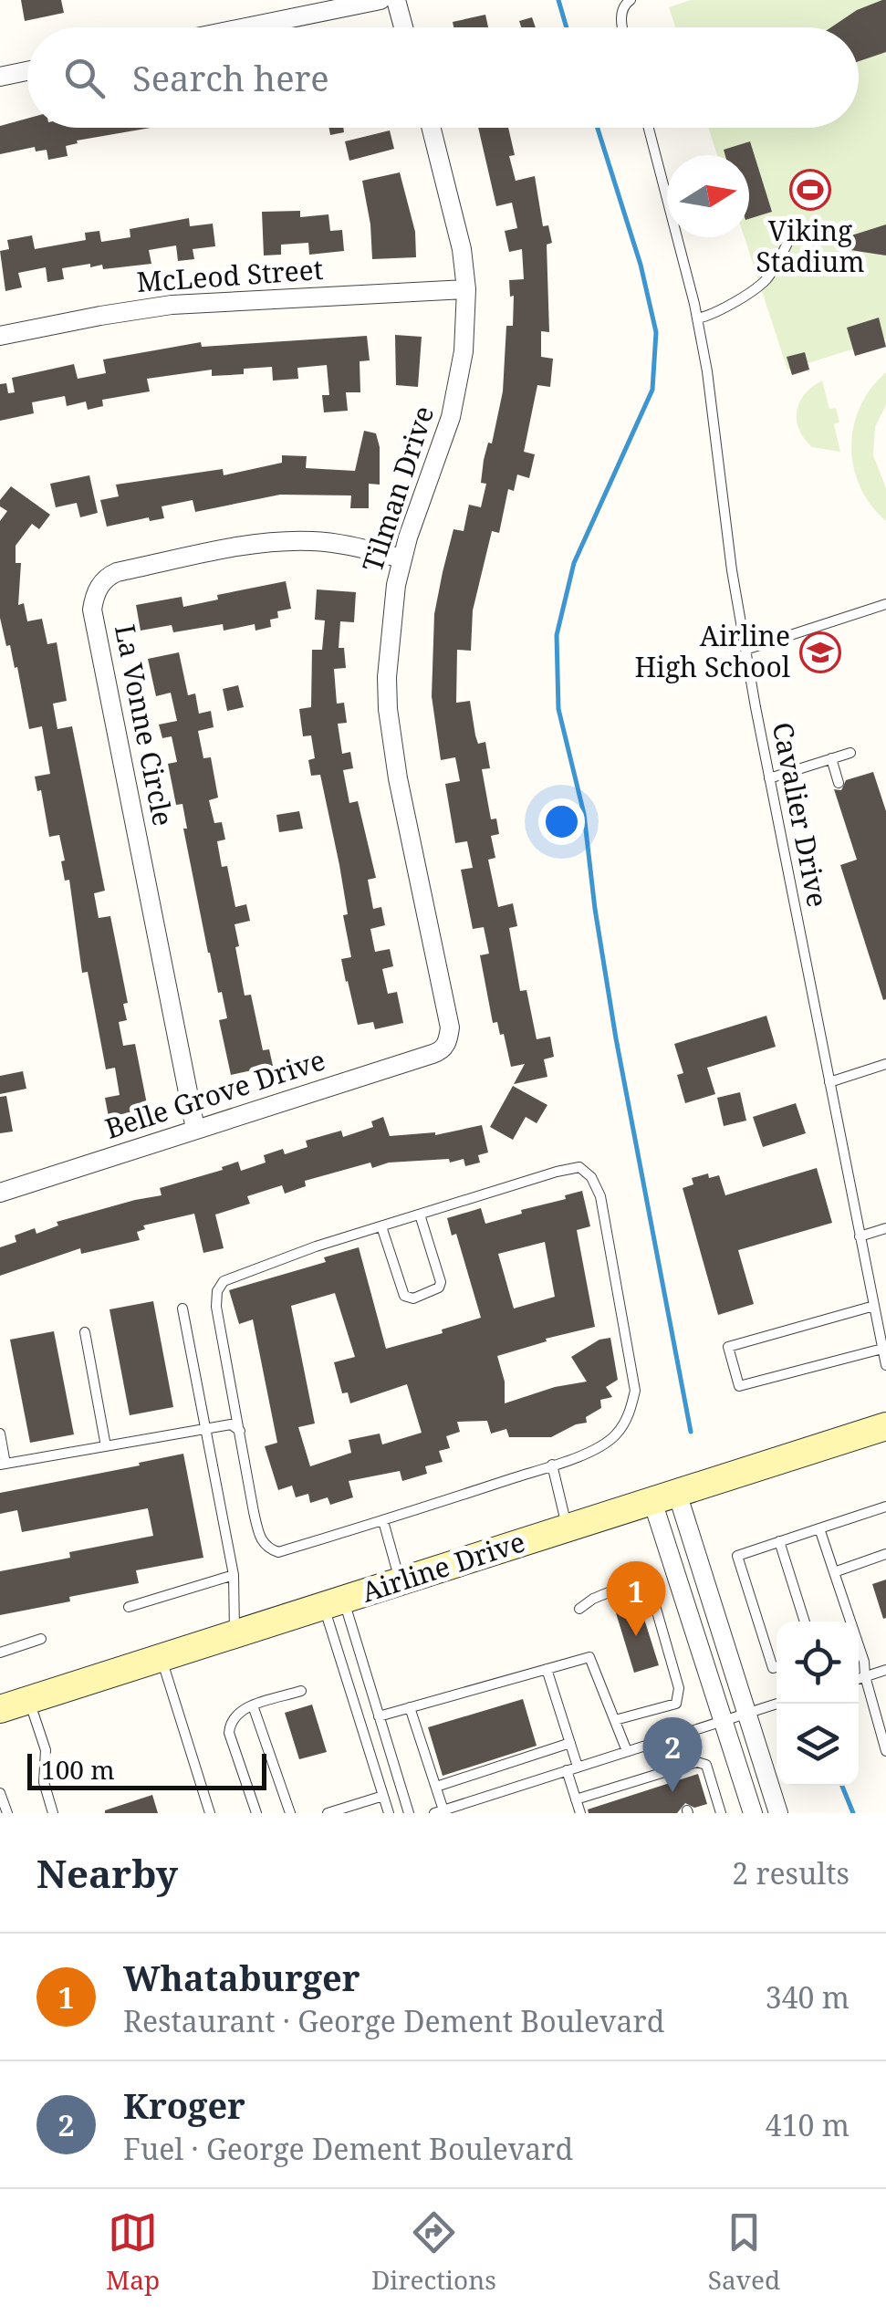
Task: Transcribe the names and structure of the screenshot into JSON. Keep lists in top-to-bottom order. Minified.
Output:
{"streets":{"main road":["Airline Drive"],"street":["McLeod Street","Tilman Drive","La Vonne Circle","Belle Grove Drive"],"lane":["Cavalier Drive"]},"crossings":[["McLeod Street","Tilman Drive"],["Tilman Drive","La Vonne Circle"],["Tilman Drive","Belle Grove Drive"],["La Vonne Circle","Belle Grove Drive"]],"places":{"sports":["Viking Stadium"],"school or university":["Airline High School"]},"scale_bar":"100 m","north":"right","page":{"search":"Search here","pins":["1","2"],"scale":"100 m","heading":["Nearby","2 results"],"list":[{"mark":"1","name":"Whataburger","note":"Restaurant · George Dement Boulevard","value":"340 m"},{"mark":"2","name":"Kroger","note":"Fuel · George Dement Boulevard","value":"410 m"}],"nav":["Map","Directions","Saved"]}}
